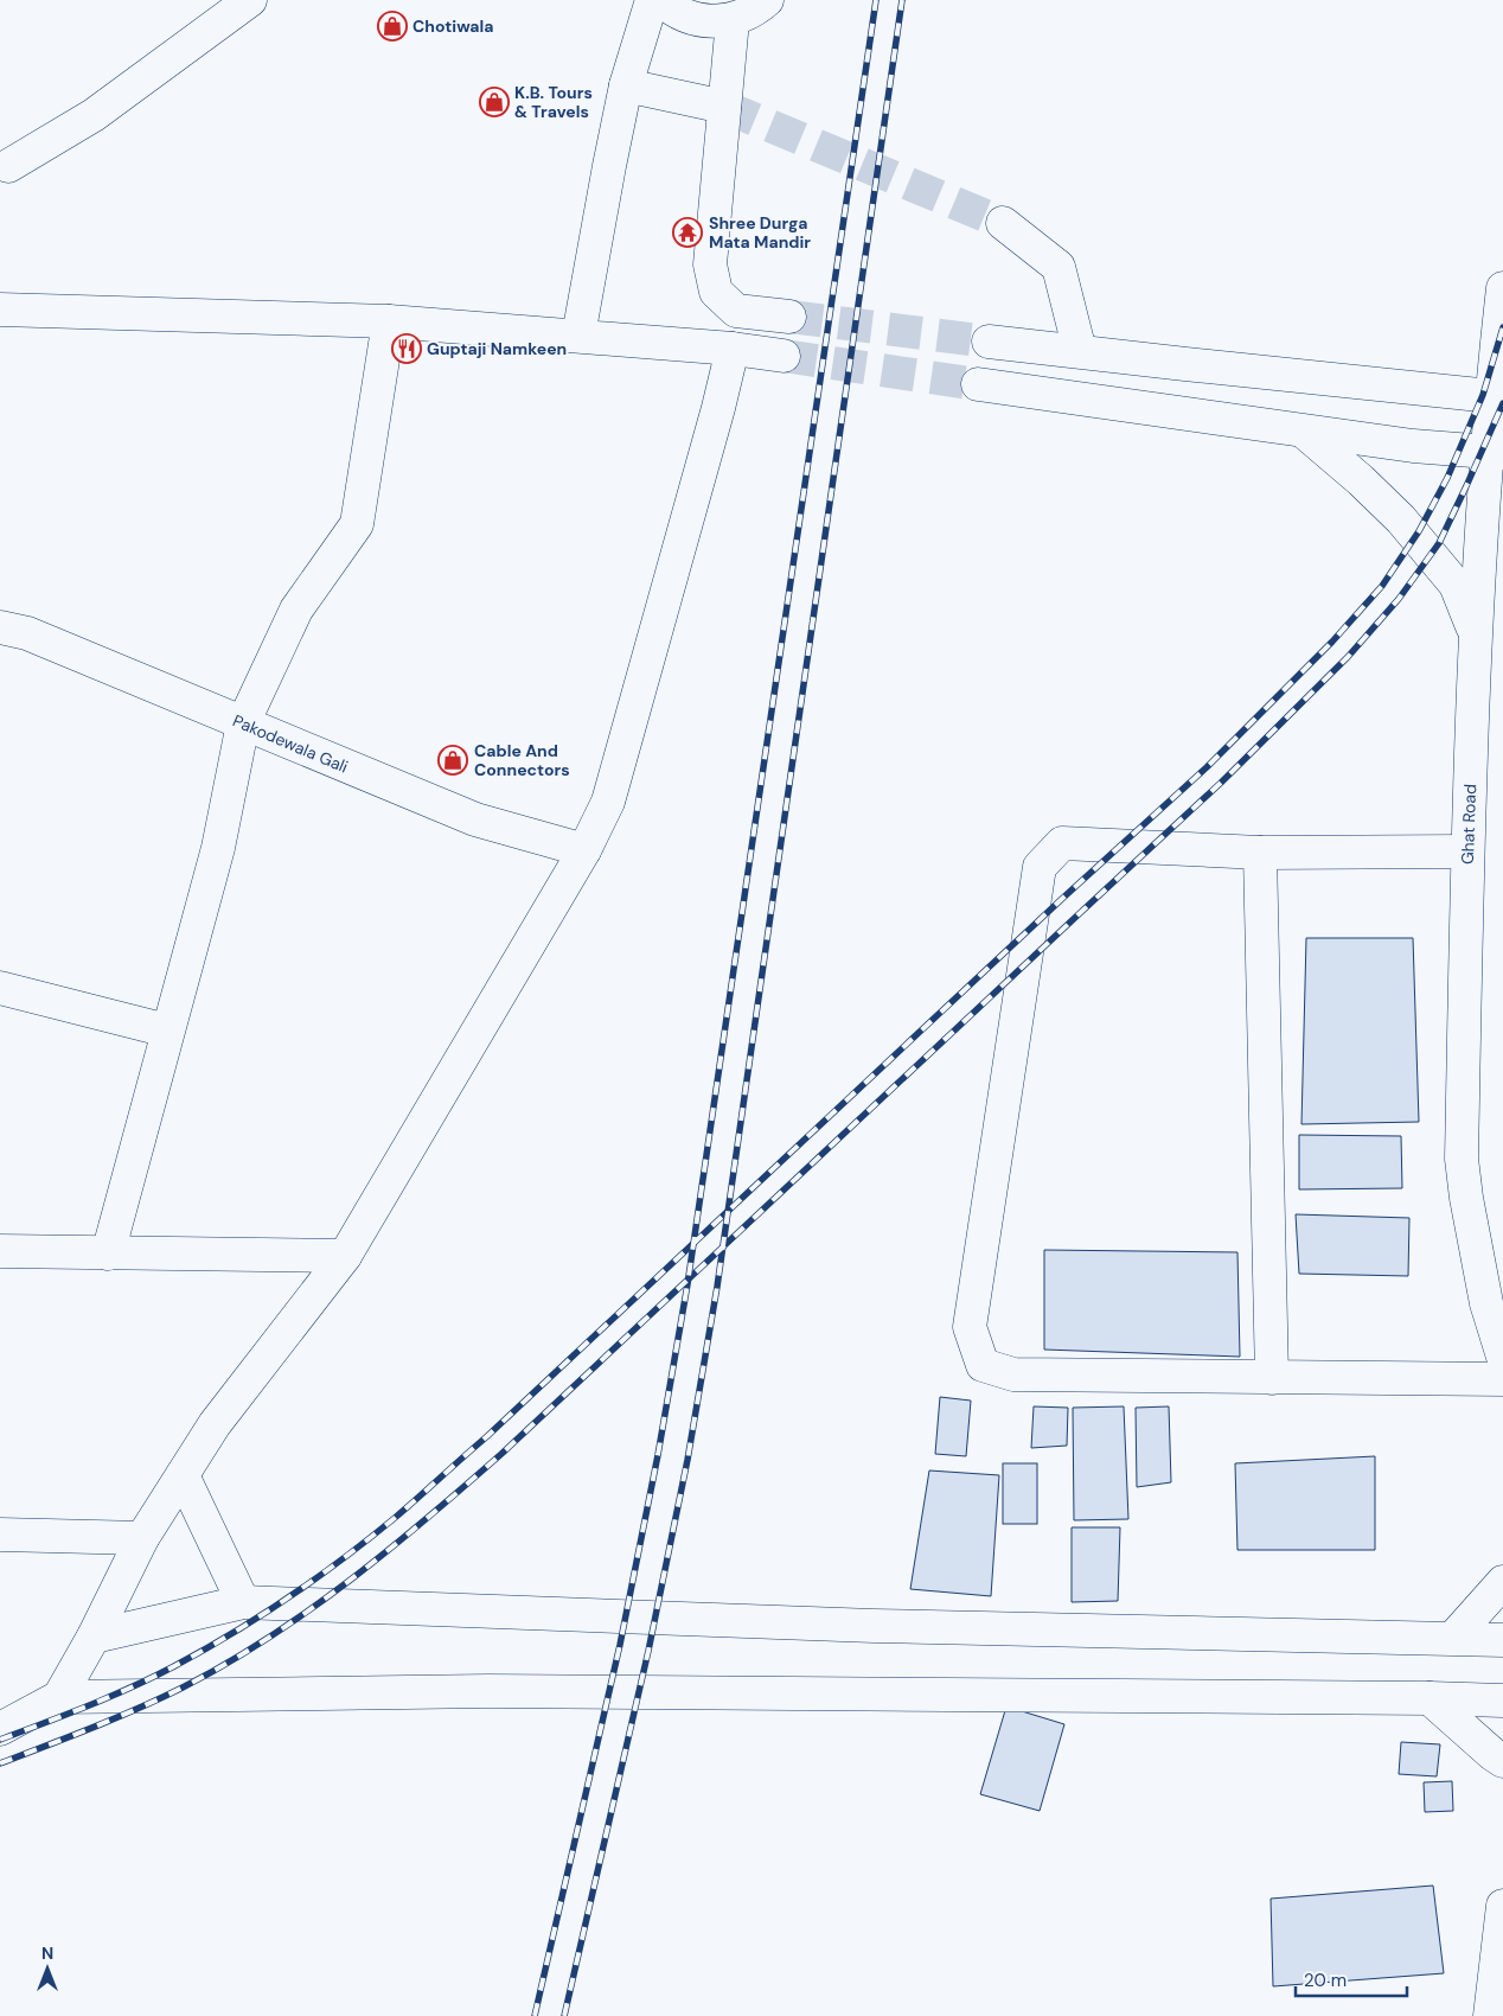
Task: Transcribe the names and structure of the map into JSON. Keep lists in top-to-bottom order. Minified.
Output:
{"streets":{"main road":["Pakodewala Gali","Ghat Road"]},"places":{"shop":["Chotiwala","K.B. Tours & Travels","Cable And Connectors"],"temple":["Shree Durga Mata Mandir"],"restaurant":["Guptaji Namkeen"]},"scale_bar":"20 m","north":"top"}
